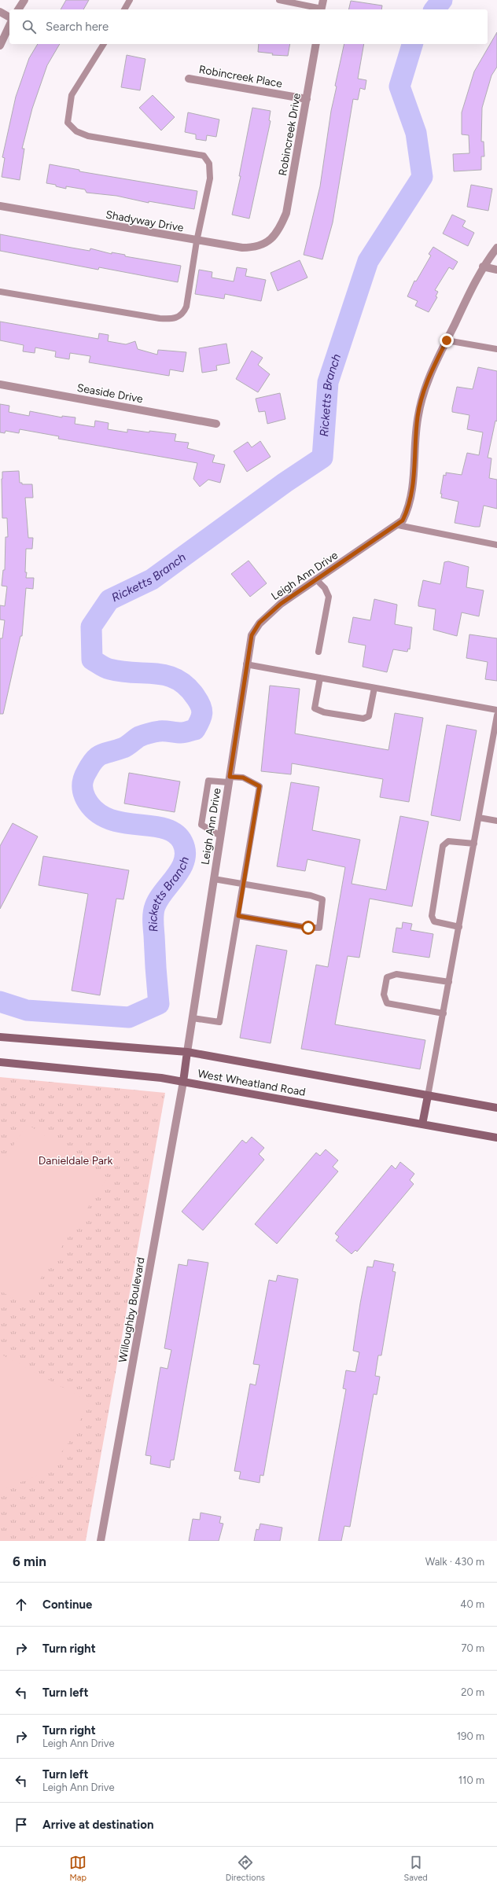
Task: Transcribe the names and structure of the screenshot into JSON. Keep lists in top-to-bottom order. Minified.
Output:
{"streets":{"main road":["West Wheatland Road"],"street":["Robincreek Place","Robincreek Drive","Shadyway Drive","Seaside Drive","Leigh Ann Drive","Willoughby Boulevard"]},"crossings":[["Robincreek Place","Robincreek Drive"],["Robincreek Drive","Shadyway Drive"],["Leigh Ann Drive","West Wheatland Road"],["West Wheatland Road","Willoughby Boulevard"]],"water":["Ricketts Branch"],"parks":["Danieldale Park"],"page":{"search":"Search here","heading":["6 min","Walk · 430 m"],"list":[["Continue","40 m"],["Turn right","70 m"],["Turn left","20 m"],["Turn right","Leigh Ann Drive","190 m"],["Turn left","Leigh Ann Drive","110 m"],"Arrive at destination"],"nav":["Map","Directions","Saved"]}}
